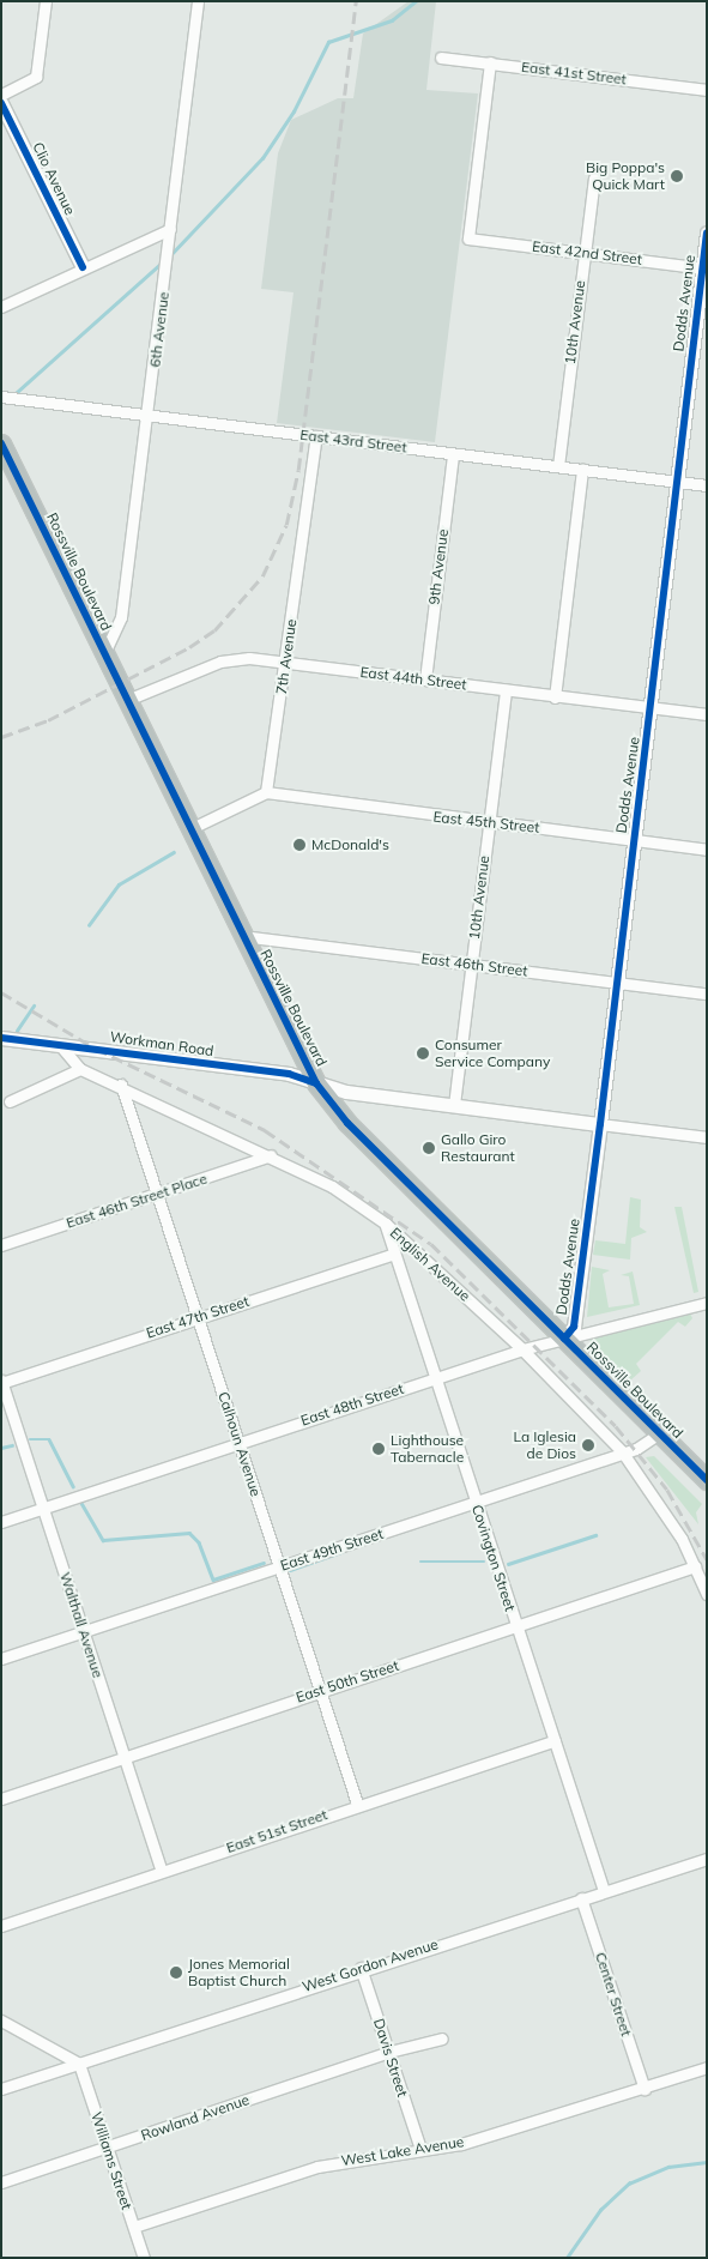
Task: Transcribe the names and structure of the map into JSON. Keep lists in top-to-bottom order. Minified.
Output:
{"streets":{"highway":["Rossville Boulevard"],"street":["East 41st Street","Clio Avenue","East 42nd Street","Dodds Avenue","10th Avenue","6th Avenue","East 43rd Street","9th Avenue","7th Avenue","East 44th Street","East 45th Street","East 46th Street","Workman Road","East 46th Street Place","English Avenue","East 47th Street","East 48th Street","Calhoun Avenue","East 49th Street","Covington Street","Walthall Avenue","East 50th Street","East 51st Street","West Gordon Avenue","Center Street","Davis Street","Rowland Avenue","West Lake Avenue","Williams Street"]},"crossings":[["East 41st Street","East 42nd Street"],["East 42nd Street","Dodds Avenue"],["East 42nd Street","10th Avenue"],["Dodds Avenue","East 43rd Street"],["Dodds Avenue","Rossville Boulevard"],["Dodds Avenue","East 44th Street"],["Dodds Avenue","East 45th Street"],["Dodds Avenue","East 46th Street"],["Dodds Avenue","East 48th Street"],["10th Avenue","East 43rd Street"],["10th Avenue","East 44th Street"],["10th Avenue","East 45th Street"],["10th Avenue","East 46th Street"],["6th Avenue","East 43rd Street"],["6th Avenue","Rossville Boulevard"],["East 43rd Street","9th Avenue"],["East 43rd Street","7th Avenue"],["9th Avenue","East 44th Street"],["Rossville Boulevard","East 44th Street"],["Rossville Boulevard","East 46th Street"],["Rossville Boulevard","Workman Road"],["Rossville Boulevard","East 48th Street"],["Rossville Boulevard","East 49th Street"],["7th Avenue","East 44th Street"],["7th Avenue","East 45th Street"],["Workman Road","English Avenue"],["East 46th Street Place","English Avenue"],["East 46th Street Place","Calhoun Avenue"],["English Avenue","East 48th Street"],["English Avenue","Calhoun Avenue"],["English Avenue","East 49th Street"],["English Avenue","Covington Street"],["English Avenue","East 50th Street"],["East 47th Street","Calhoun Avenue"],["East 47th Street","Covington Street"],["East 47th Street","Walthall Avenue"],["East 48th Street","Calhoun Avenue"],["East 48th Street","Covington Street"],["East 48th Street","Walthall Avenue"],["Calhoun Avenue","East 49th Street"],["Calhoun Avenue","East 50th Street"],["Calhoun Avenue","East 51st Street"],["East 49th Street","Covington Street"],["East 49th Street","Walthall Avenue"],["Covington Street","East 50th Street"],["Covington Street","East 51st Street"],["Covington Street","West Gordon Avenue"],["Walthall Avenue","East 50th Street"],["Walthall Avenue","East 51st Street"],["West Gordon Avenue","Center Street"],["West Gordon Avenue","Davis Street"],["West Gordon Avenue","Williams Street"],["Center Street","West Lake Avenue"],["Davis Street","Rowland Avenue"],["Davis Street","West Lake Avenue"],["Rowland Avenue","Williams Street"],["West Lake Avenue","Williams Street"]],"places":["Big Poppa's Quick Mart","McDonald's","Consumer Service Company","Gallo Giro Restaurant","La Iglesia de Dios","Lighthouse Tabernacle","Jones Memorial Baptist Church"]}
